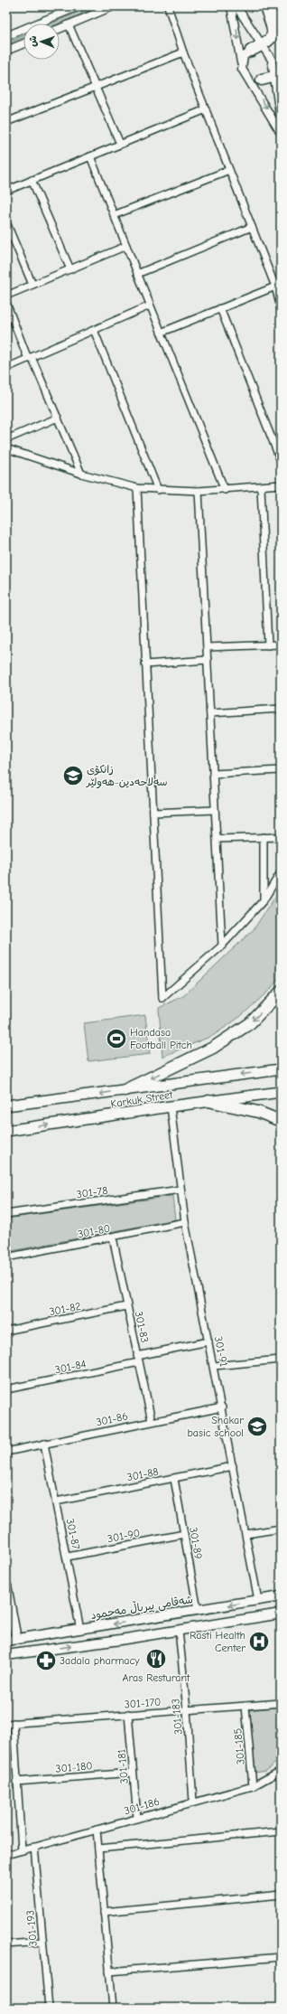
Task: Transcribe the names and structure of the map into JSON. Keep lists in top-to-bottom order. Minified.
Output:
{"streets":{"highway":["Karkuk Street"],"main road":["شەقامی پیرباڵ مەحمود"],"street":["301-78","301-80","301-82","301-83","301-91","301-84","301-86","301-88","301-87","301-90","301-89","301-170","301-183","301-185","301-181","301-180","301-186","301-193"]},"crossings":[["Karkuk Street","301-91"],["301-78","301-91"],["301-80","301-83"],["301-80","301-91"],["301-82","301-83"],["301-83","301-84"],["301-83","301-86"],["301-91","301-86"],["301-91","301-88"],["301-91","شەقامی پیرباڵ مەحمود"],["301-86","301-87"],["301-88","301-87"],["301-88","301-89"],["301-87","301-90"],["301-87","شەقامی پیرباڵ مەحمود"],["301-90","301-89"],["301-89","شەقامی پیرباڵ مەحمود"],["301-170","301-183"],["301-170","301-185"],["301-170","301-181"],["301-183","301-186"],["301-185","301-186"],["301-181","301-180"],["301-181","301-186"],["301-186","301-193"]],"places":{"school or university":["زانکۆی سەلاحەدین-هەولێر","Shakar basic school"],"sports":["Handasa Football Pitch"],"hospital":["Rasti Health Center"],"restaurant":["Aras Resturant"],"pharmacy":["3adala pharmacy"]},"north":"left"}
